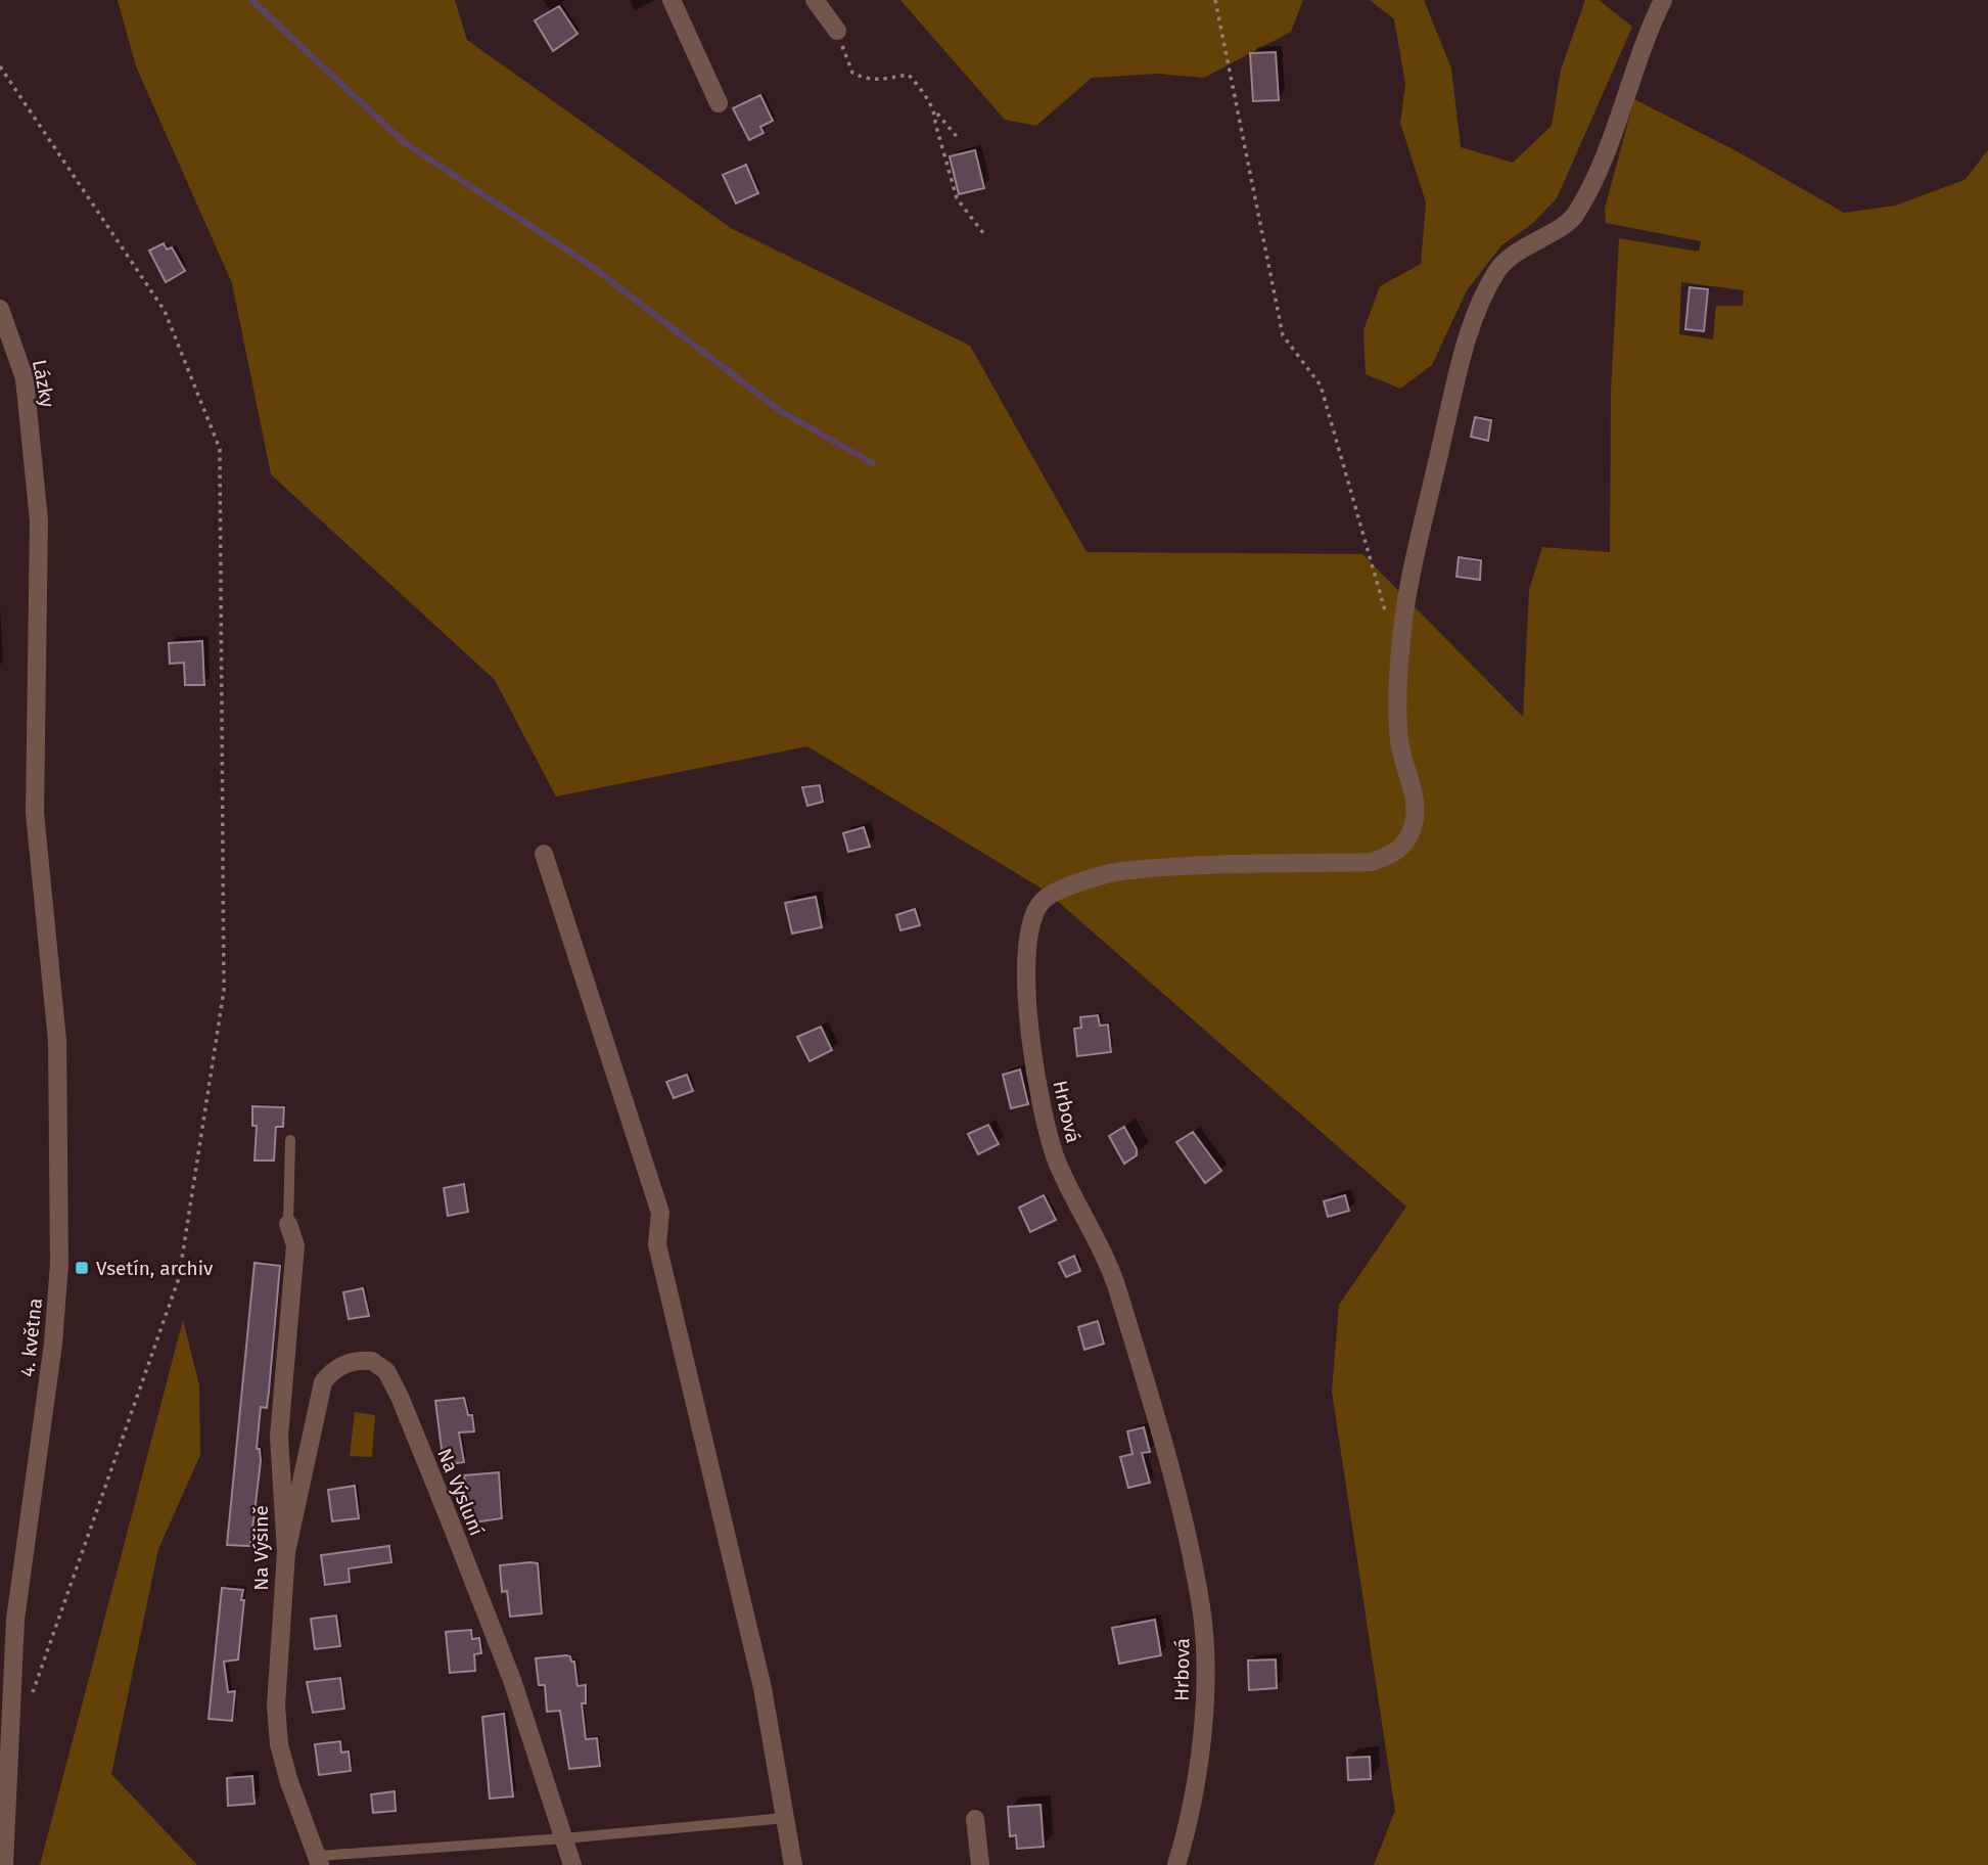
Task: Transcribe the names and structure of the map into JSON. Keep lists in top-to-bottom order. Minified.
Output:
{"streets":{"street":["Lázky","Hrbová","4. května","Na Výsluní","Na Výšině"]},"crossings":[["Lázky","4. května"],["Na Výsluní","Na Výšině"]],"places":{"transit":["Vsetín, archiv"]}}
